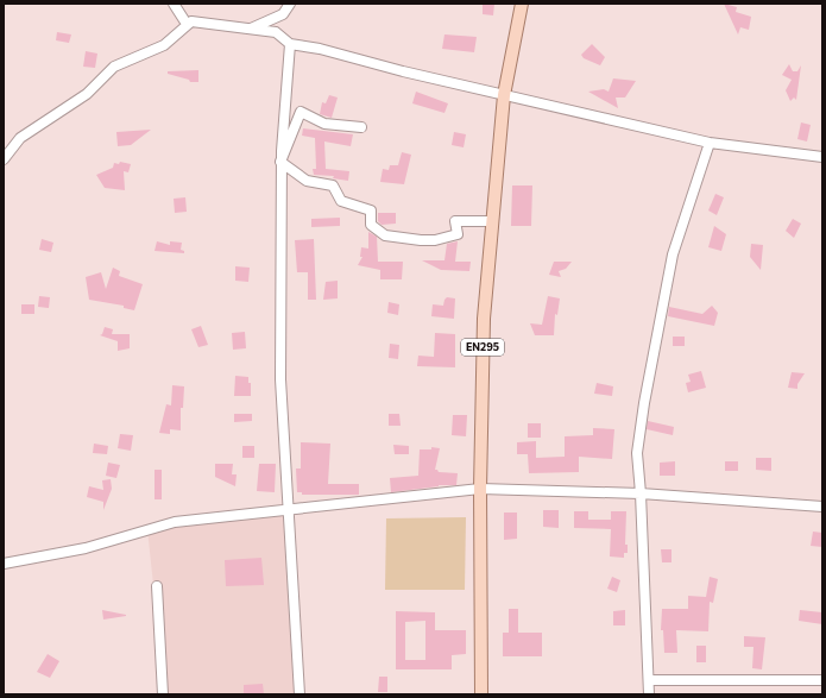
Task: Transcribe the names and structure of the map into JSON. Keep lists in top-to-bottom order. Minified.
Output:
{"streets":{"main road":["EN295"]}}
